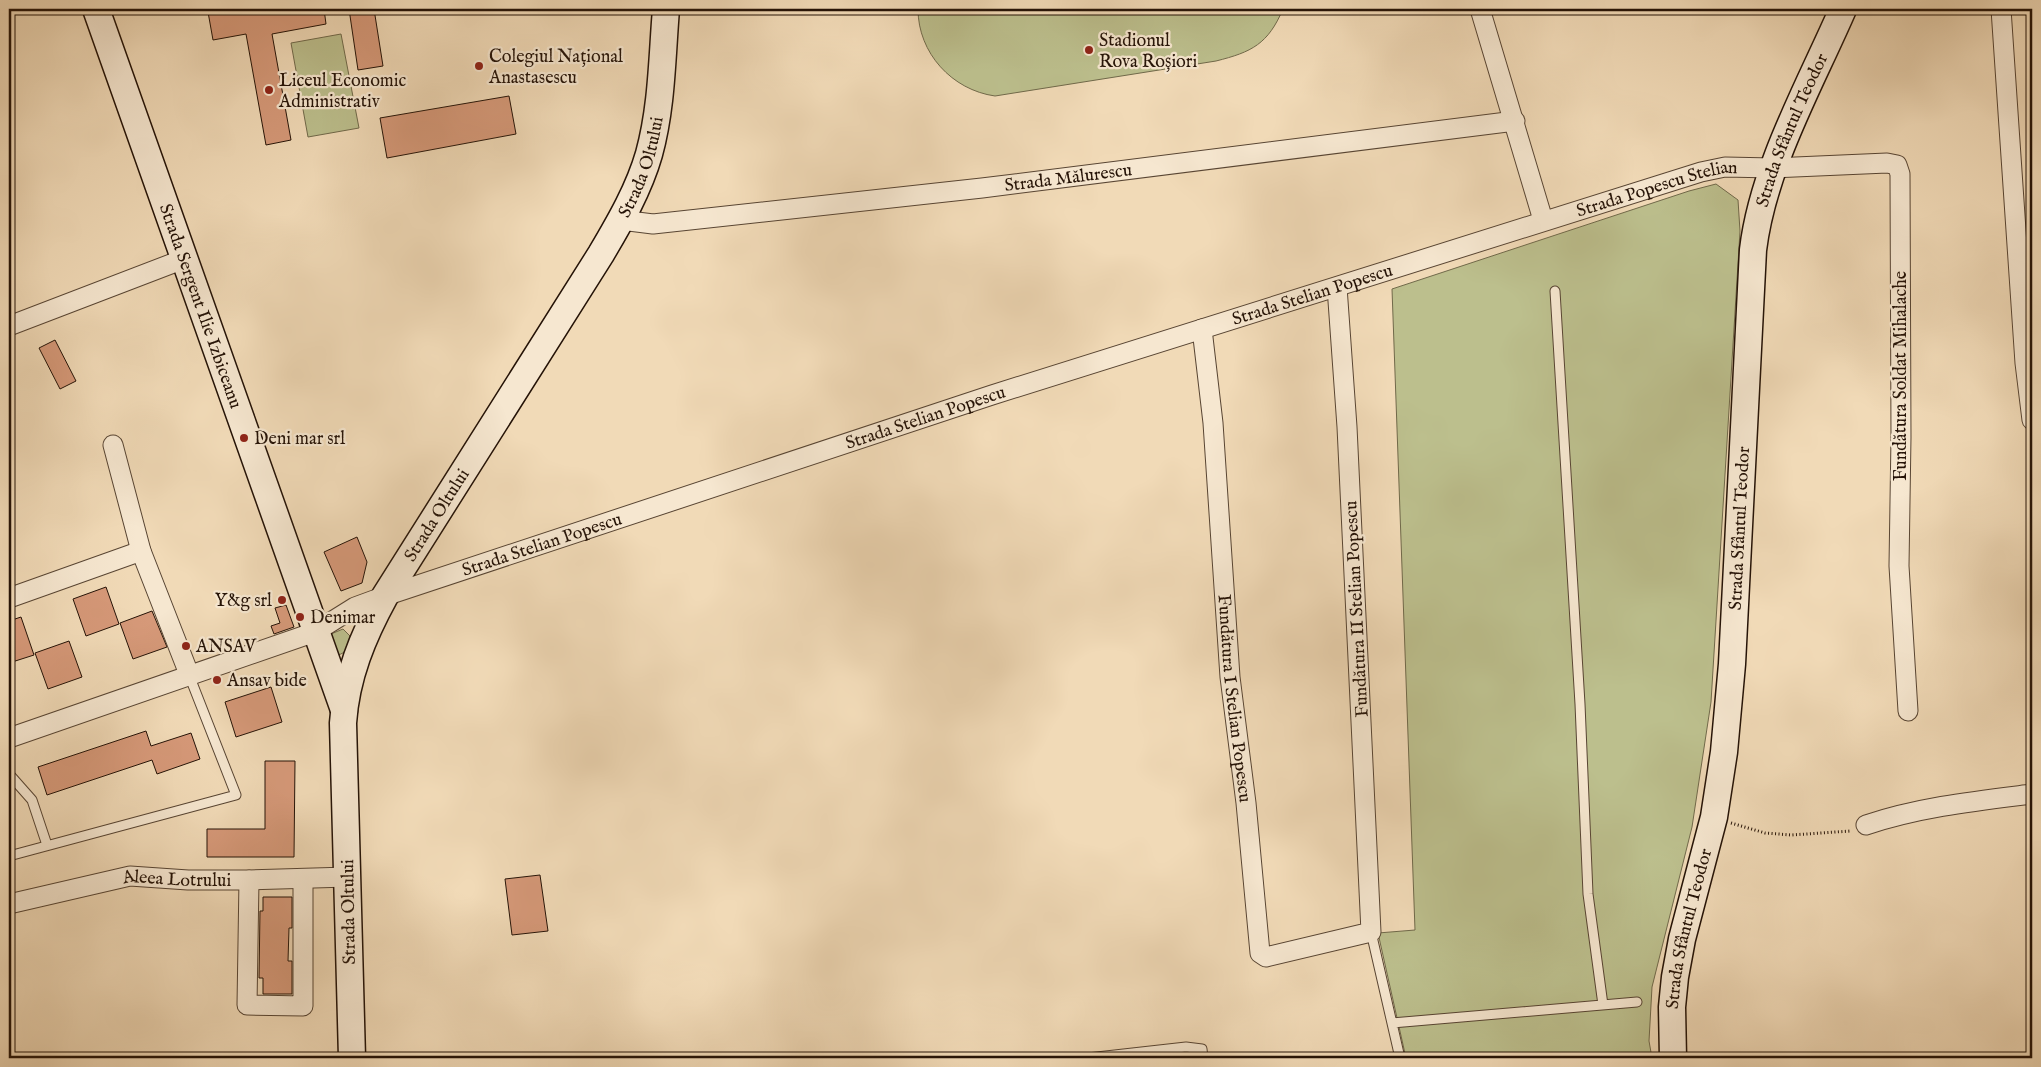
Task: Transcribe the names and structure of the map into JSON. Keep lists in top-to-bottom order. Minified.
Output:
{"streets":{"main road":["Strada Sfântul Teodor","Strada Oltului","Strada Sergent Ilie Izbiceanu"],"street":["Strada Mălurescu","Strada Popescu Stelian","Strada Stelian Popescu","Fundătura Soldat Mihalache","Fundătura II Stelian Popescu","Fundătura I Stelian Popescu","Aleea Lotrului"]},"crossings":[["Strada Sfântul Teodor","Strada Popescu Stelian"],["Strada Sfântul Teodor","Fundătura Soldat Mihalache"],["Strada Oltului","Strada Mălurescu"],["Strada Oltului","Strada Stelian Popescu"],["Strada Oltului","Strada Sergent Ilie Izbiceanu"],["Strada Oltului","Aleea Lotrului"],["Strada Popescu Stelian","Strada Stelian Popescu"],["Strada Popescu Stelian","Fundătura Soldat Mihalache"],["Strada Stelian Popescu","Strada Sergent Ilie Izbiceanu"],["Strada Stelian Popescu","Fundătura II Stelian Popescu"],["Strada Stelian Popescu","Fundătura I Stelian Popescu"],["Fundătura II Stelian Popescu","Fundătura I Stelian Popescu"]],"places":["Stadionul Rova Roșiori","Colegiul Național Anastasescu","Liceul Economic Administrativ","Deni mar srl","Y&g srl","Denimar","ANSAV","Ansav bide"]}
